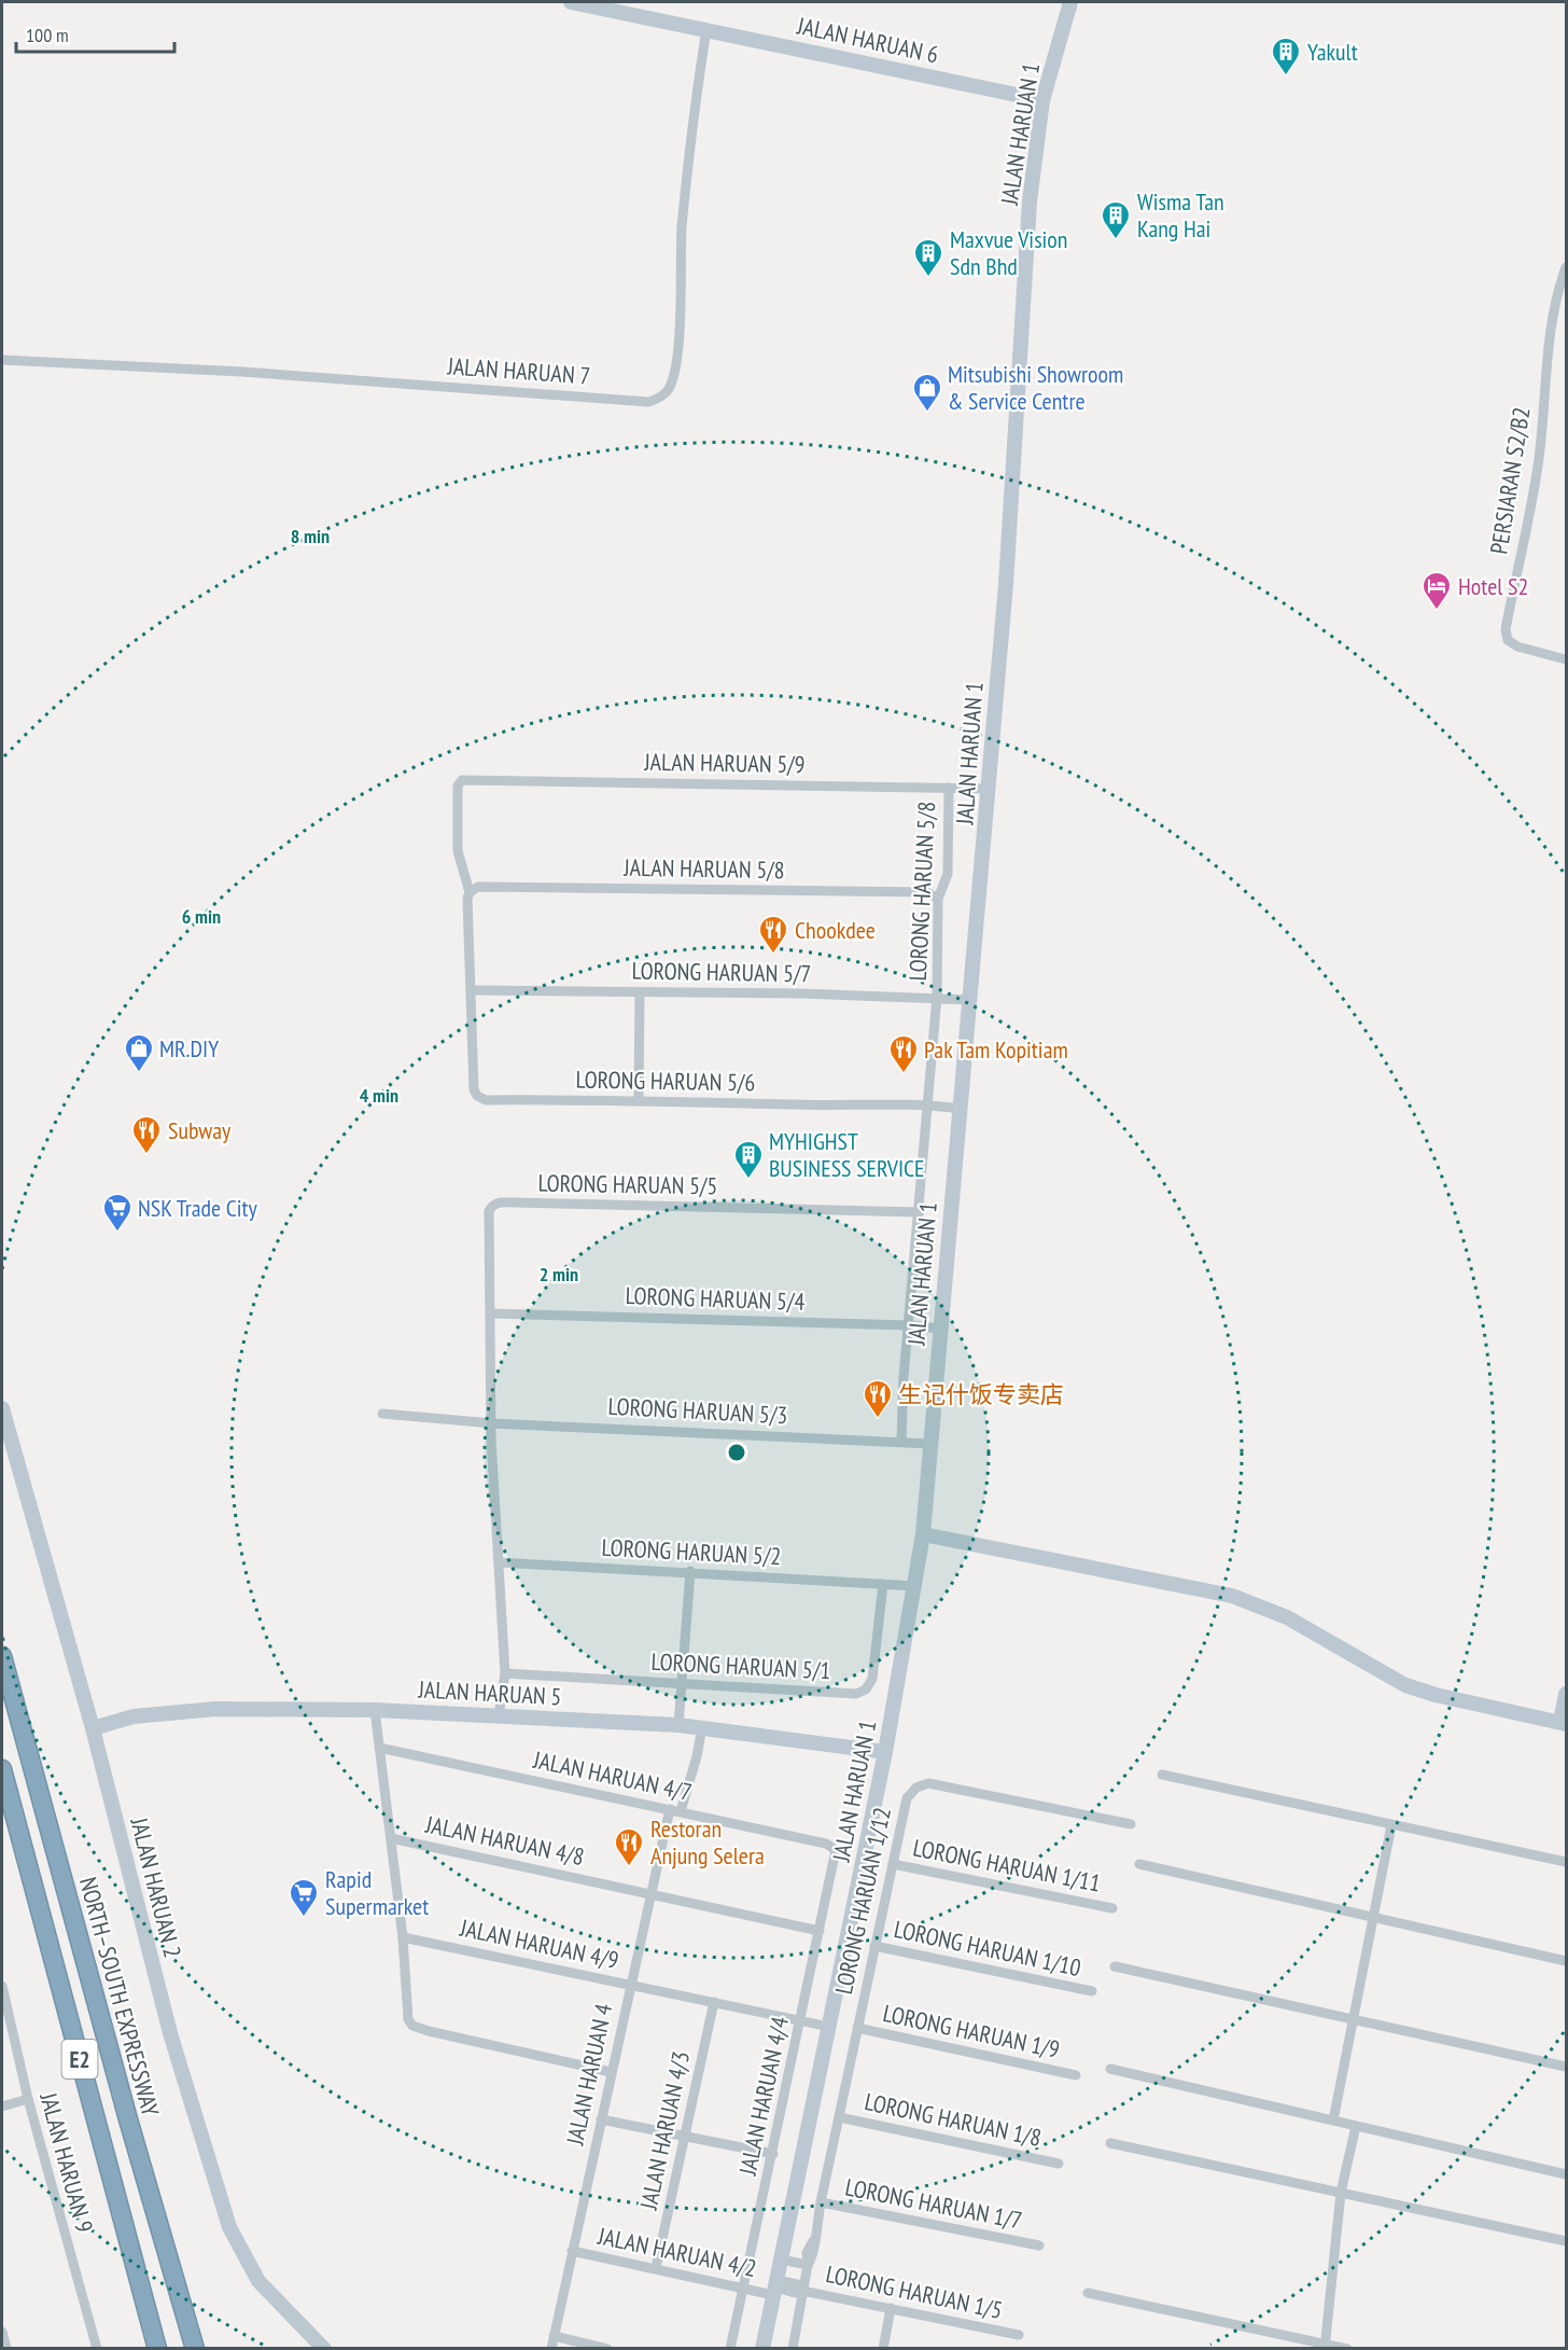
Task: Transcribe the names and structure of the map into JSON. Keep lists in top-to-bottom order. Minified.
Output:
{"streets":{"highway":["NORTH–SOUTH EXPRESSWAY","E2"],"main road":["JALAN HARUAN 6","JALAN HARUAN 1","JALAN HARUAN 5","JALAN HARUAN 2"],"street":["JALAN HARUAN 7","PERSIARAN S2/B2","JALAN HARUAN 5/9","JALAN HARUAN 5/8","LORONG HARUAN 5/8","LORONG HARUAN 5/7","LORONG HARUAN 5/6","LORONG HARUAN 5/5","LORONG HARUAN 5/4","LORONG HARUAN 5/3","LORONG HARUAN 5/2","LORONG HARUAN 5/1","JALAN HARUAN 4/7","JALAN HARUAN 4/8","LORONG HARUAN 1/11","LORONG HARUAN 1/12","JALAN HARUAN 4/9","LORONG HARUAN 1/10","LORONG HARUAN 1/9","JALAN HARUAN 4","JALAN HARUAN 4/4","LORONG HARUAN 1/8","JALAN HARUAN 4/3","JALAN HARUAN 9","LORONG HARUAN 1/7","JALAN HARUAN 4/2","LORONG HARUAN 1/5"]},"crossings":[["JALAN HARUAN 6","JALAN HARUAN 1"],["JALAN HARUAN 6","JALAN HARUAN 7"],["JALAN HARUAN 1","JALAN HARUAN 5/9"],["JALAN HARUAN 1","LORONG HARUAN 5/7"],["JALAN HARUAN 1","LORONG HARUAN 5/6"],["JALAN HARUAN 1","LORONG HARUAN 5/4"],["JALAN HARUAN 1","LORONG HARUAN 5/3"],["JALAN HARUAN 1","LORONG HARUAN 5/2"],["JALAN HARUAN 1","JALAN HARUAN 5"],["JALAN HARUAN 1","JALAN HARUAN 4/9"],["JALAN HARUAN 1","JALAN HARUAN 4/2"],["JALAN HARUAN 1","LORONG HARUAN 1/5"],["JALAN HARUAN 5/9","JALAN HARUAN 5/8"],["JALAN HARUAN 5/9","LORONG HARUAN 5/8"],["JALAN HARUAN 5/8","LORONG HARUAN 5/8"],["LORONG HARUAN 5/8","LORONG HARUAN 5/7"],["LORONG HARUAN 5/8","LORONG HARUAN 5/6"],["LORONG HARUAN 5/8","LORONG HARUAN 5/5"],["LORONG HARUAN 5/8","LORONG HARUAN 5/4"],["LORONG HARUAN 5/7","LORONG HARUAN 5/6"],["LORONG HARUAN 5/5","LORONG HARUAN 5/4"],["LORONG HARUAN 5/2","LORONG HARUAN 5/1"],["JALAN HARUAN 5","JALAN HARUAN 2"],["JALAN HARUAN 5","JALAN HARUAN 4"],["JALAN HARUAN 4/7","JALAN HARUAN 4"],["JALAN HARUAN 4/7","JALAN HARUAN 4/4"],["JALAN HARUAN 4/8","JALAN HARUAN 4"],["JALAN HARUAN 4/8","JALAN HARUAN 4/4"],["LORONG HARUAN 1/11","LORONG HARUAN 1/12"],["LORONG HARUAN 1/12","LORONG HARUAN 1/10"],["LORONG HARUAN 1/12","LORONG HARUAN 1/9"],["LORONG HARUAN 1/12","LORONG HARUAN 1/8"],["LORONG HARUAN 1/12","LORONG HARUAN 1/7"],["LORONG HARUAN 1/12","LORONG HARUAN 1/5"],["JALAN HARUAN 4/9","JALAN HARUAN 4"],["JALAN HARUAN 4/9","JALAN HARUAN 4/4"],["JALAN HARUAN 4/9","JALAN HARUAN 4/3"],["JALAN HARUAN 4","JALAN HARUAN 4/2"],["JALAN HARUAN 4/4","JALAN HARUAN 4/2"],["JALAN HARUAN 4/3","JALAN HARUAN 4/2"],["JALAN HARUAN 4/2","LORONG HARUAN 1/5"]],"places":{"building":["Yakult","Wisma Tan Kang Hai","Maxvue Vision Sdn Bhd","MYHIGHST BUSINESS SERVICE"],"shop":["Mitsubishi Showroom & Service Centre","MR.DIY"],"hotel":["Hotel S2"],"restaurant":["Chookdee","Pak Tam Kopitiam","Subway","生记什饭专卖店","Restoran Anjung Selera"],"supermarket":["NSK Trade City","Rapid Supermarket"]},"scale_bar":"100 m","rings":["8 min","6 min","4 min","2 min"]}
